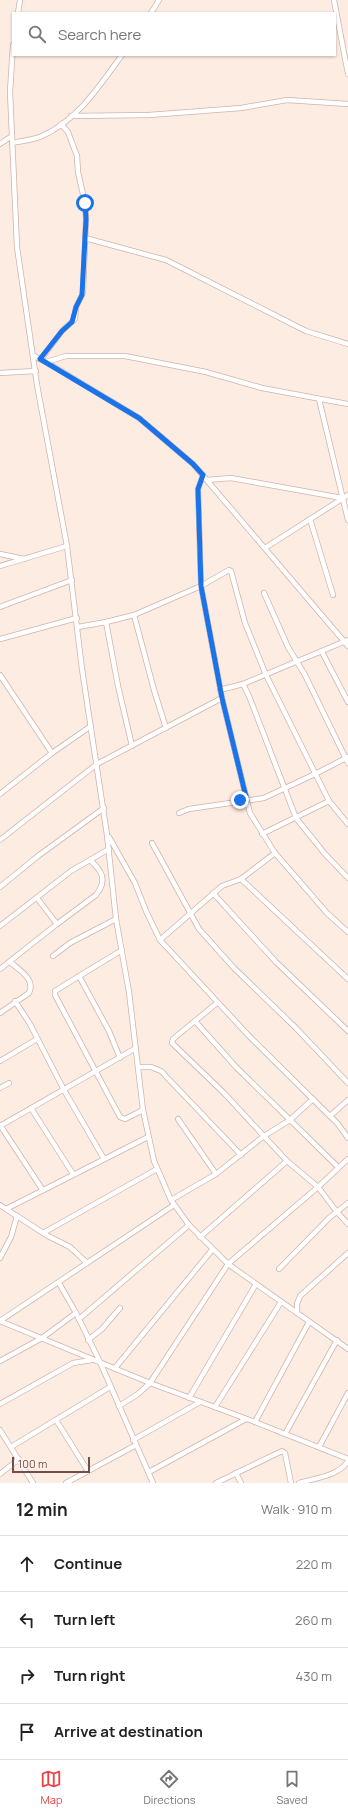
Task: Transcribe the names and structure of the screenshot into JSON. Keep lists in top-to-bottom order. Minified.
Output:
{"scale_bar":"100 m","page":{"search":"Search here","scale":"100 m","heading":["12 min","Walk · 910 m"],"list":[["Continue","220 m"],["Turn left","260 m"],["Turn right","430 m"],"Arrive at destination"],"nav":["Map","Directions","Saved"]}}
